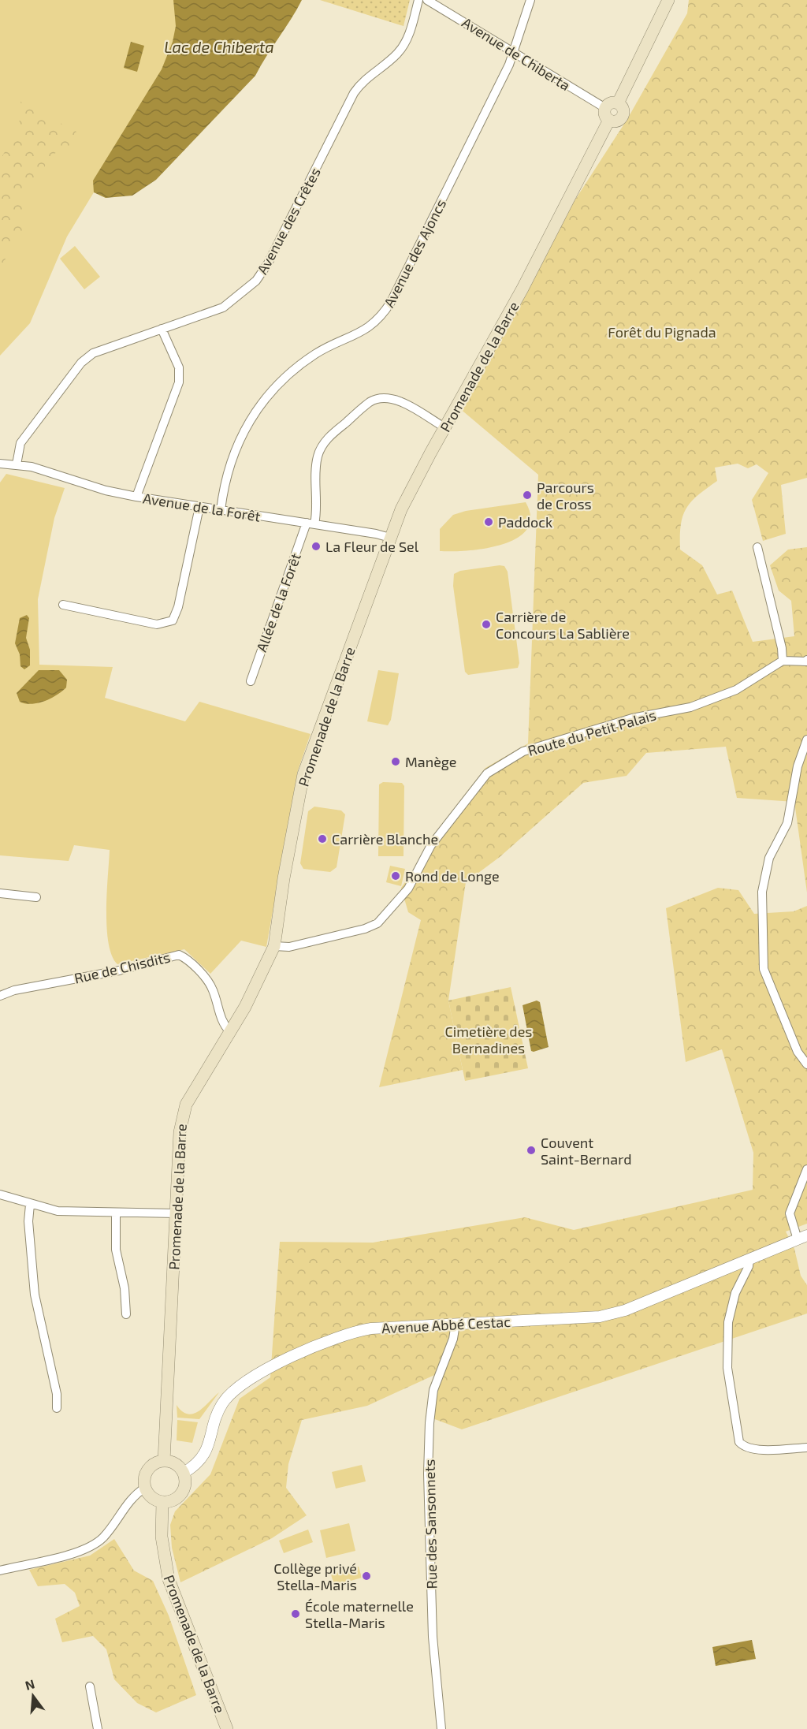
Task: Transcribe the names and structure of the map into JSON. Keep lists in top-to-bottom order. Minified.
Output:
{"streets":{"main road":["Promenade de la Barre"],"street":["Avenue de Chiberta","Avenue des Crêtes","Avenue des Ajoncs","Avenue de la Forêt","Allée de la Forêt","Route du Petit Palais","Rue de Chisdits","Avenue Abbé Cestac","Rue des Sansonnets"]},"crossings":[["Avenue de Chiberta","Avenue des Ajoncs"],["Avenue de Chiberta","Promenade de la Barre"],["Avenue des Crêtes","Avenue de la Forêt"],["Avenue des Ajoncs","Avenue de la Forêt"],["Promenade de la Barre","Avenue de la Forêt"],["Promenade de la Barre","Allée de la Forêt"],["Promenade de la Barre","Route du Petit Palais"],["Promenade de la Barre","Rue de Chisdits"],["Promenade de la Barre","Avenue Abbé Cestac"],["Avenue de la Forêt","Allée de la Forêt"],["Avenue Abbé Cestac","Rue des Sansonnets"]],"water":["Lac de Chiberta"],"parks":["Forêt du Pignada","Cimetière des Bernadines"],"places":["Parcours de Cross","Paddock","La Fleur de Sel","Carrière de Concours La Sablière","Manège","Carrière Blanche","Rond de Longe","Couvent Saint-Bernard","Collège privé Stella-Maris","École maternelle Stella-Maris"],"north":"top"}
